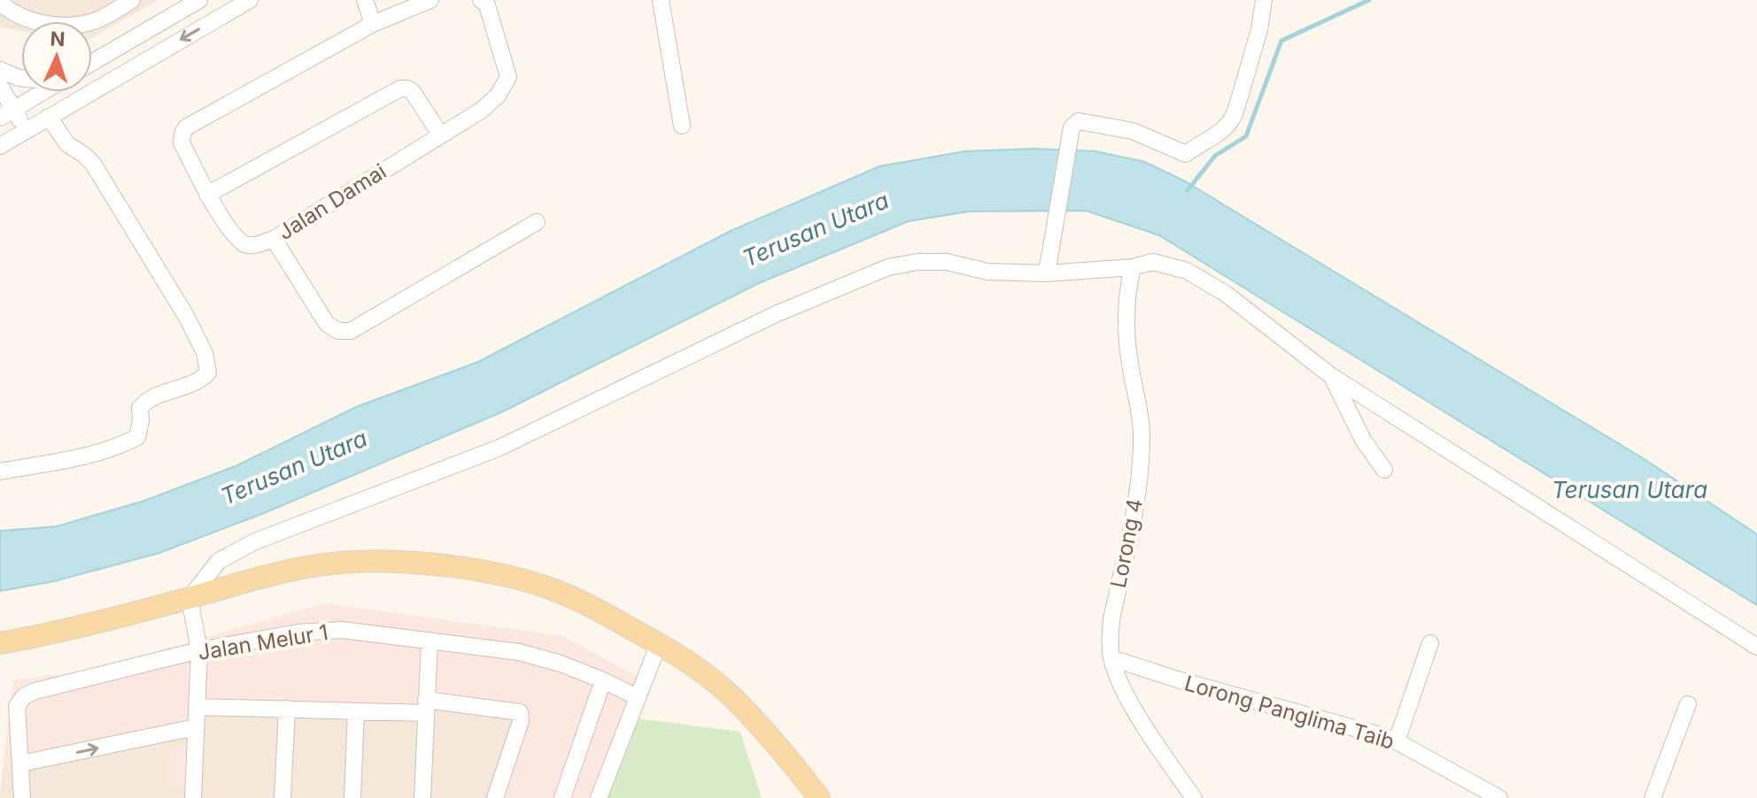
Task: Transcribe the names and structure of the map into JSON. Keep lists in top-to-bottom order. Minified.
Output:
{"streets":{"street":["Jalan Damai","Lorong 4","Jalan Melur 1","Lorong Panglima Taib"]},"crossings":[["Lorong 4","Lorong Panglima Taib"]],"water":["Terusan Utara"],"north":"top"}
